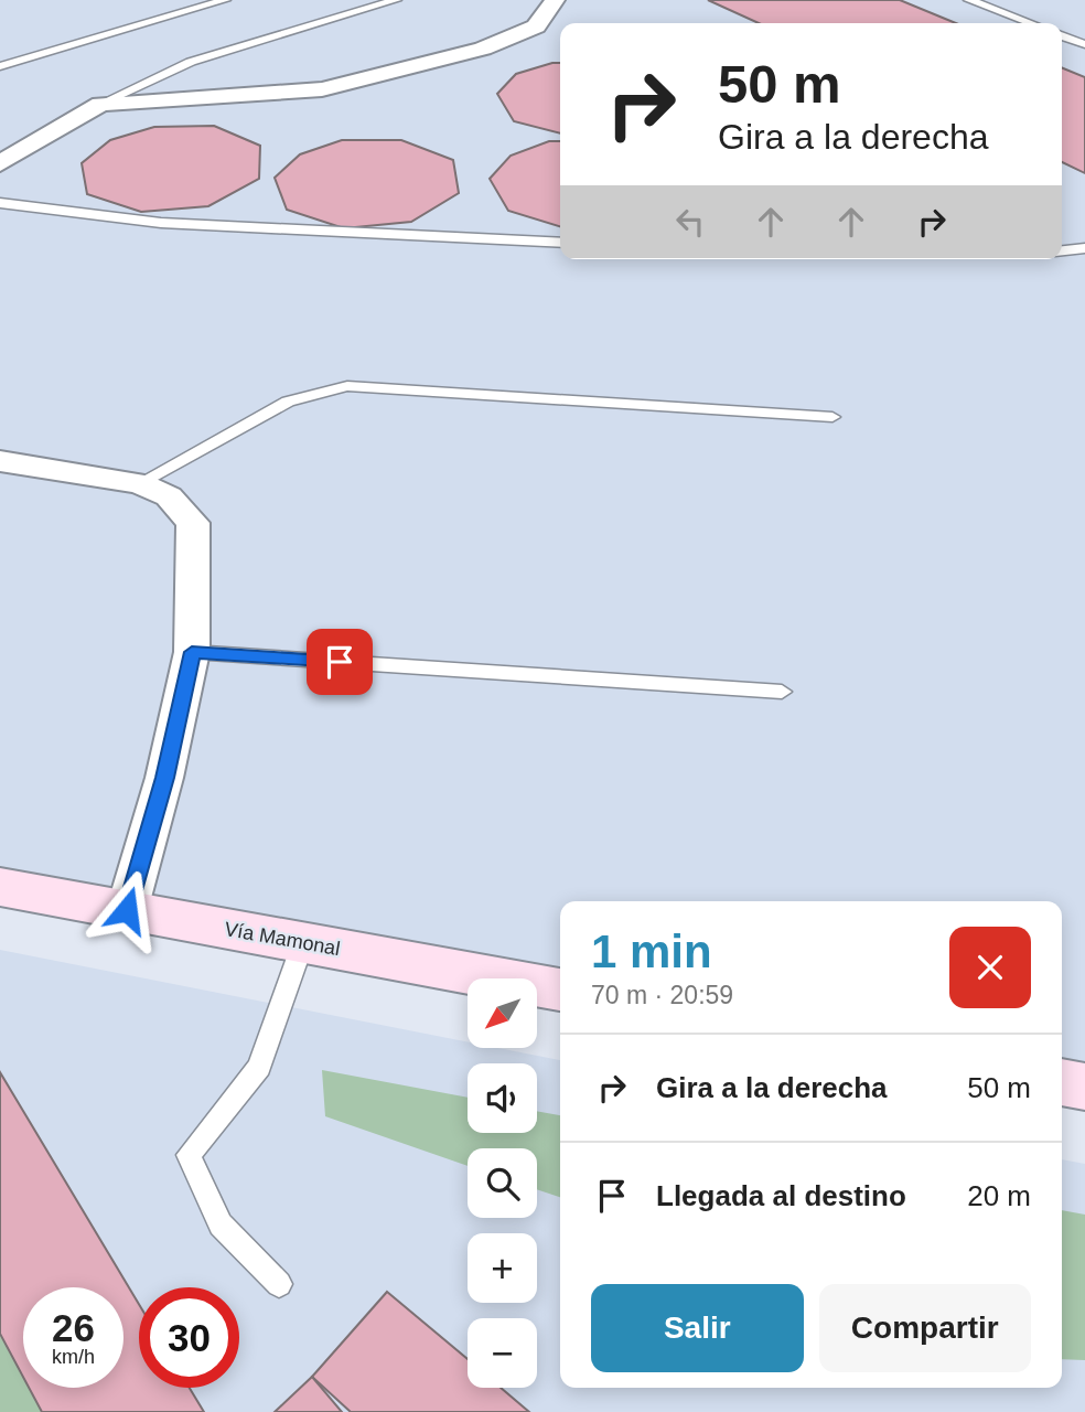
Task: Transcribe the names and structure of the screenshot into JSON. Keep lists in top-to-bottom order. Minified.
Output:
{"streets":{"street":["Vía Mamonal"]},"north":"bottom left","page":{"turn":["50 m","Gira a la derecha"],"heading":["1 min","70 m · 20:59"],"map_buttons":["+","−"],"list":[{"name":"Gira a la derecha","value":"50 m"},{"name":"Llegada al destino","value":"20 m"}],"buttons":["Salir","Compartir"],"speed":"26 km/h","limit":"30"}}
